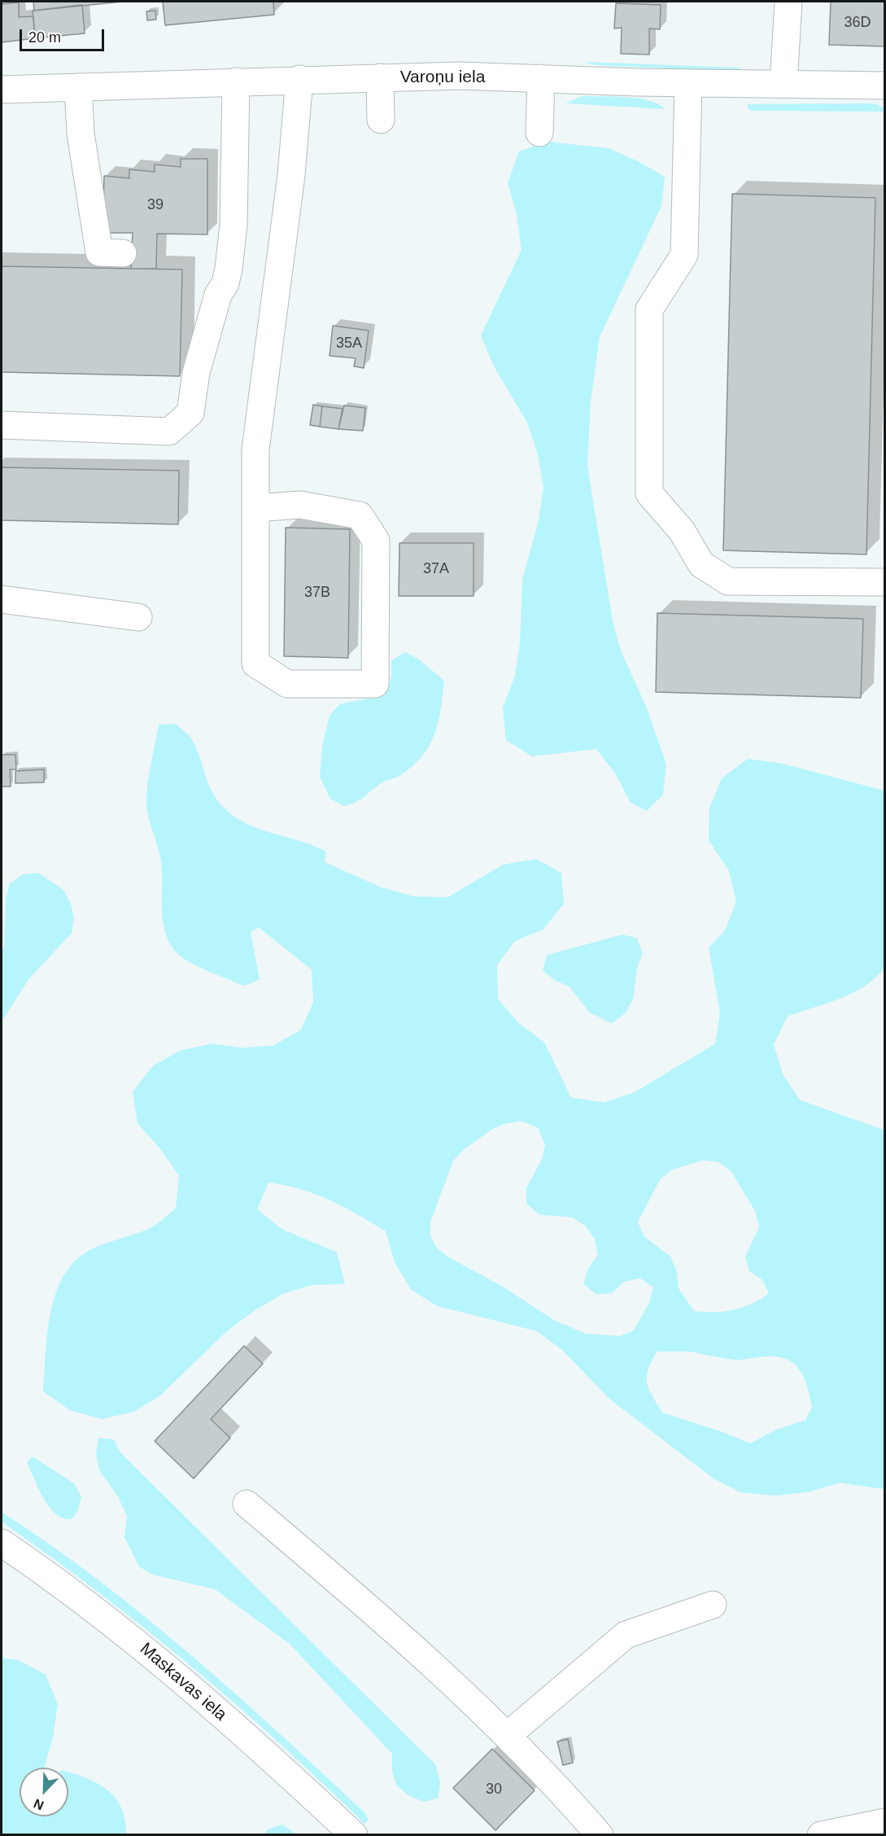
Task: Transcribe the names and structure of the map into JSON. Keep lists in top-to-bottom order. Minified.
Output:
{"streets":{"street":["Varoņu iela","Maskavas iela"]},"house_numbers":["36D","39","35A","37A","37B","30"],"scale_bar":"20 m","north":"bottom left"}
